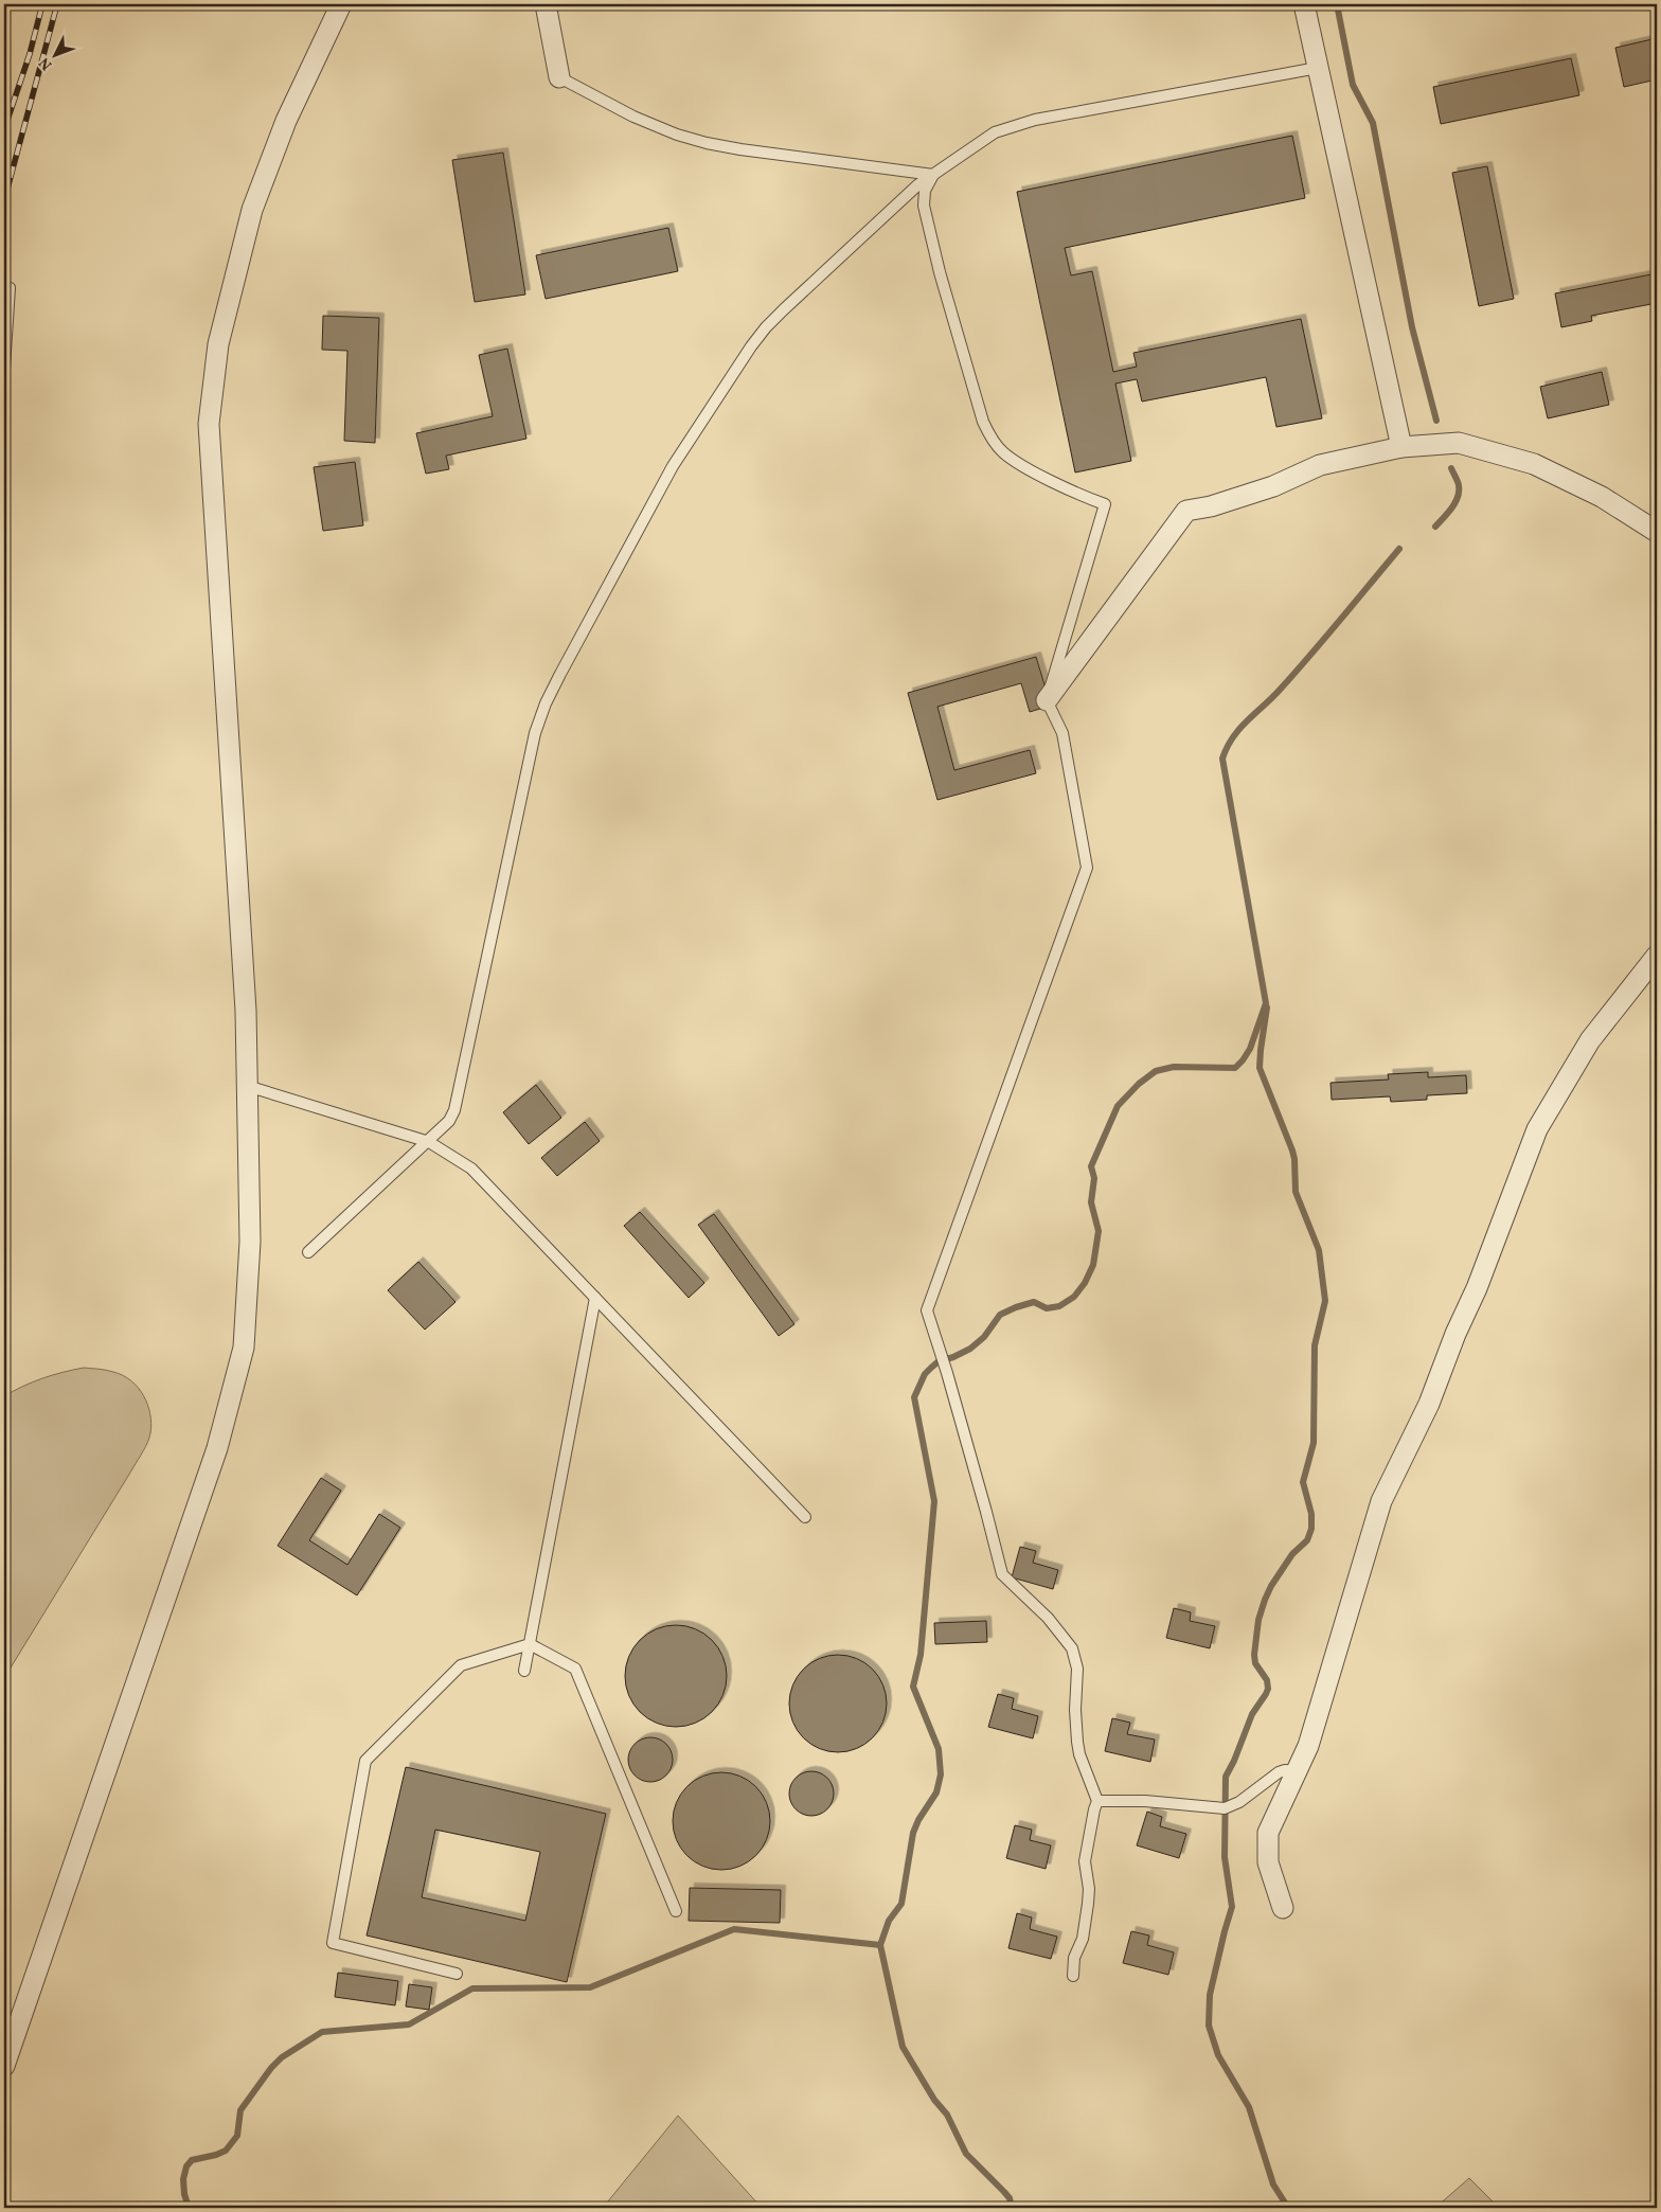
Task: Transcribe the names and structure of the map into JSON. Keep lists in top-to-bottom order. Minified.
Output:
{"north":"bottom left"}
